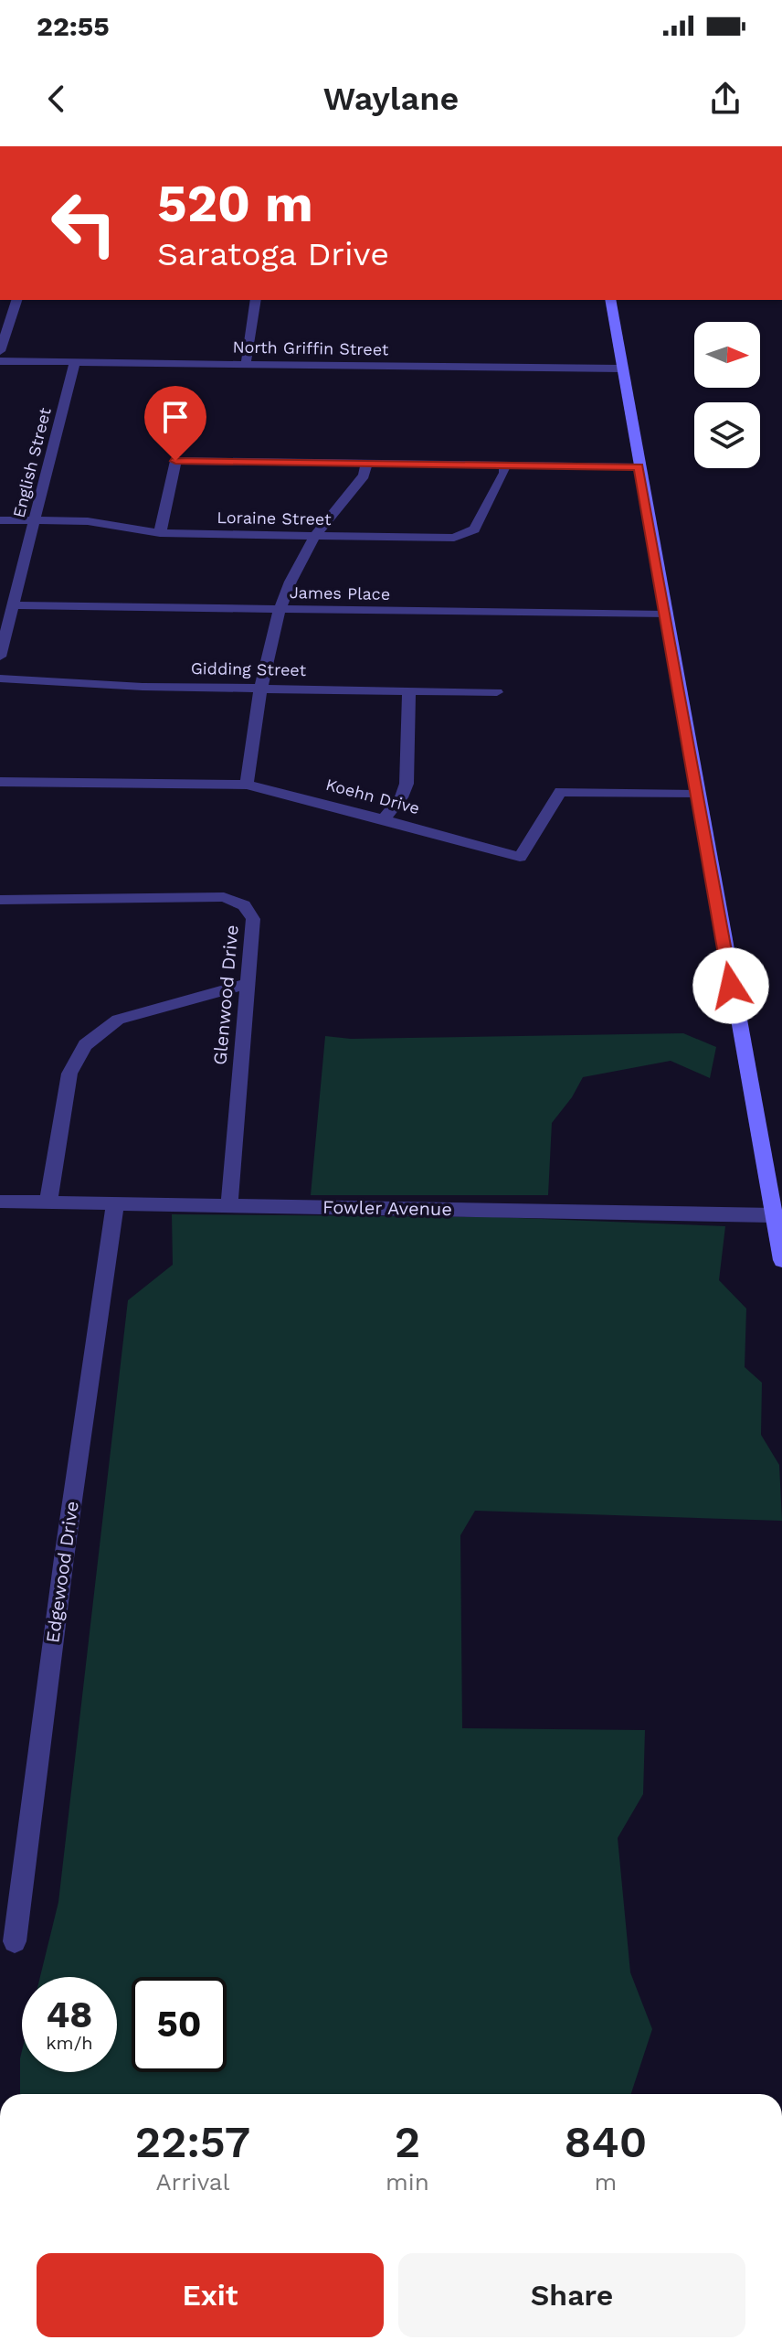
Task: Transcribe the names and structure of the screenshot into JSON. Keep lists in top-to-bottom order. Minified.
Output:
{"streets":{"street":["North Griffin Street","English Street","Loraine Street","James Place","Gidding Street","Koehn Drive","Glenwood Drive","Fowler Avenue","Edgewood Drive"]},"crossings":[["North Griffin Street","English Street"],["English Street","Loraine Street"],["English Street","James Place"],["Glenwood Drive","Fowler Avenue"],["Fowler Avenue","Edgewood Drive"]],"north":"right","page":{"status":"22:55","header":"Waylane","turn":["520 m","Saratoga Drive"],"speed":"48 km/h","limit":"50","eta":["22:57","Arrival","2","min","840","m"],"buttons":["Exit","Share"]}}
